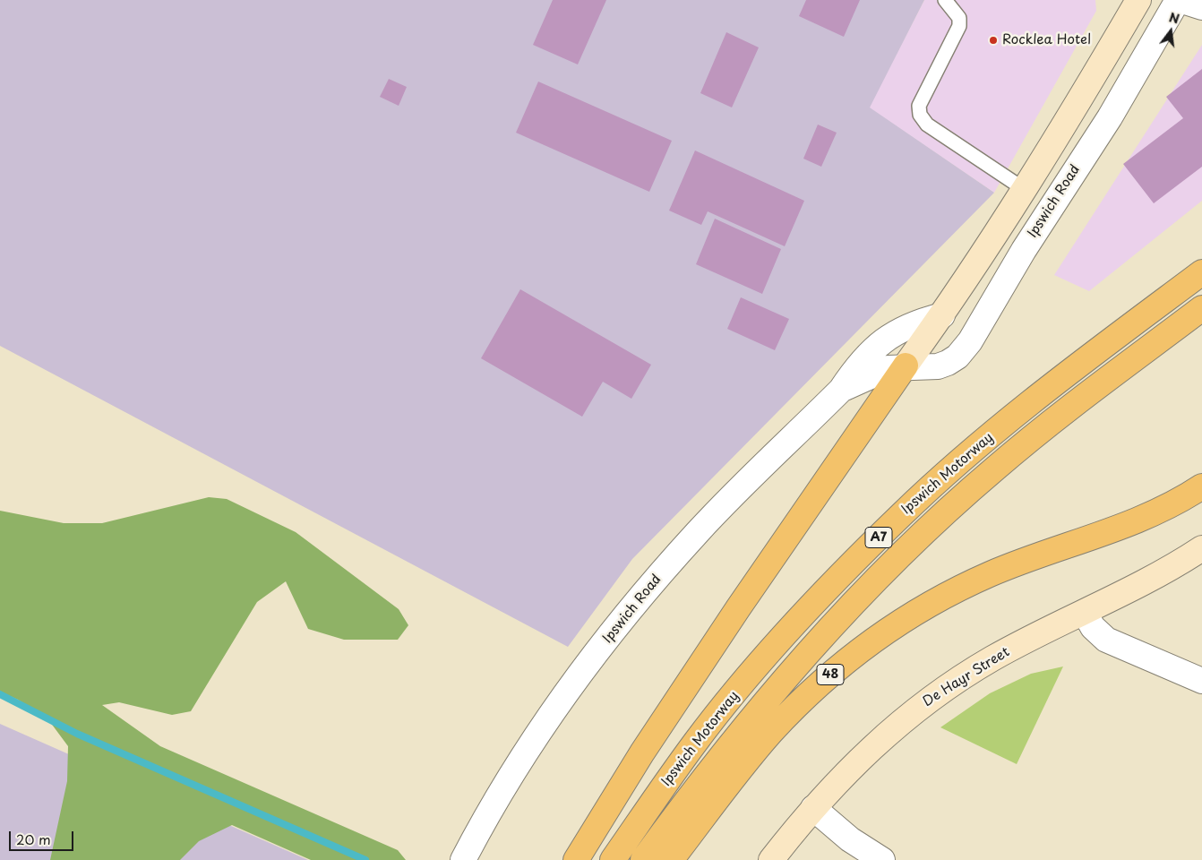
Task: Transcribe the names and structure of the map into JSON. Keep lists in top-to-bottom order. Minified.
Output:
{"streets":{"highway":["Ipswich Motorway","A7","48"],"street":["Ipswich Road","De Hayr Street"]},"places":["Rocklea Hotel"],"scale_bar":"20 m","north":"top"}
